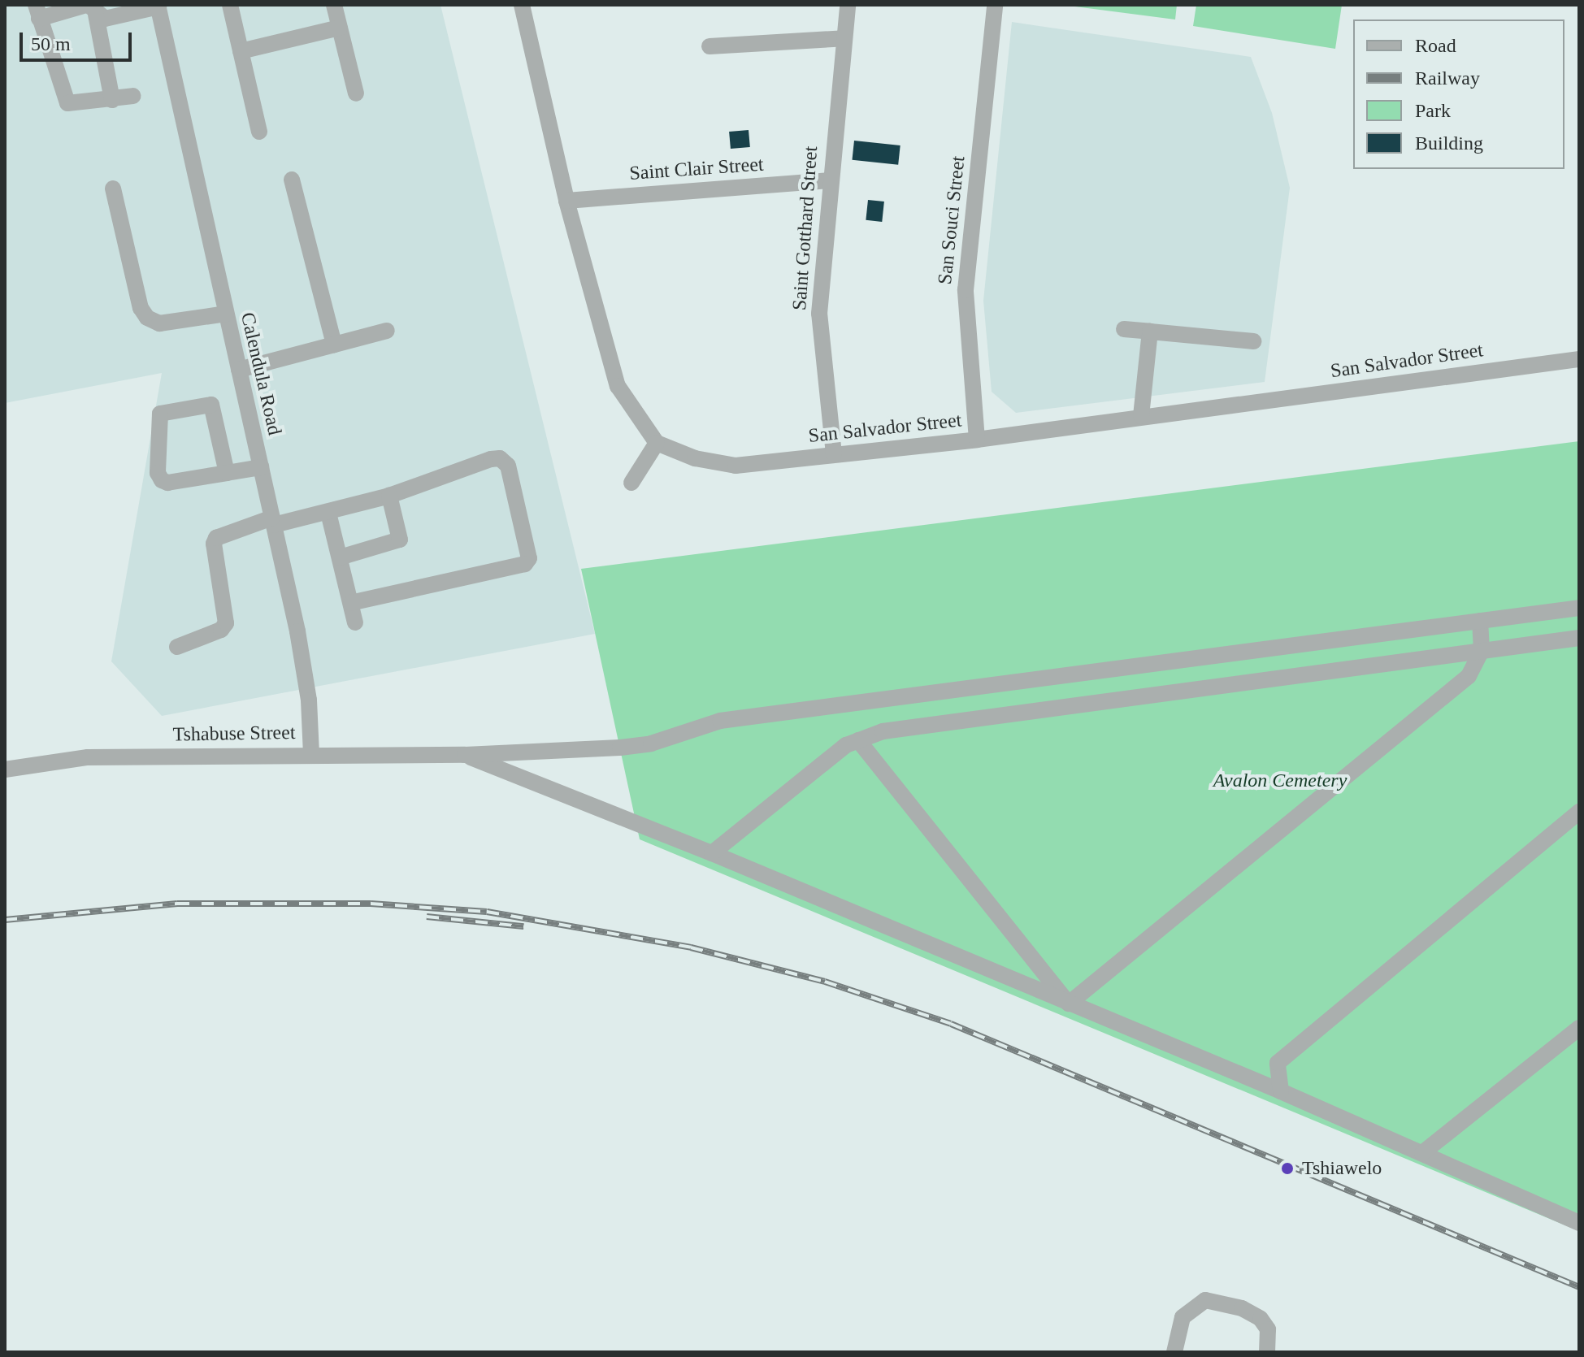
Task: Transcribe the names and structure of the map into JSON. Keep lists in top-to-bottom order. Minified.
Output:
{"streets":{"street":["Saint Clair Street","San Souci Street","Saint Gotthard Street","San Salvador Street","Calendula Road","Tshabuse Street"]},"crossings":[["Saint Clair Street","Saint Gotthard Street"],["San Souci Street","San Salvador Street"],["Saint Gotthard Street","San Salvador Street"],["Calendula Road","Tshabuse Street"]],"parks":["Avalon Cemetery"],"places":["Tshiawelo"],"legend":["Road","Railway","Park","Building"],"scale_bar":"50 m"}
